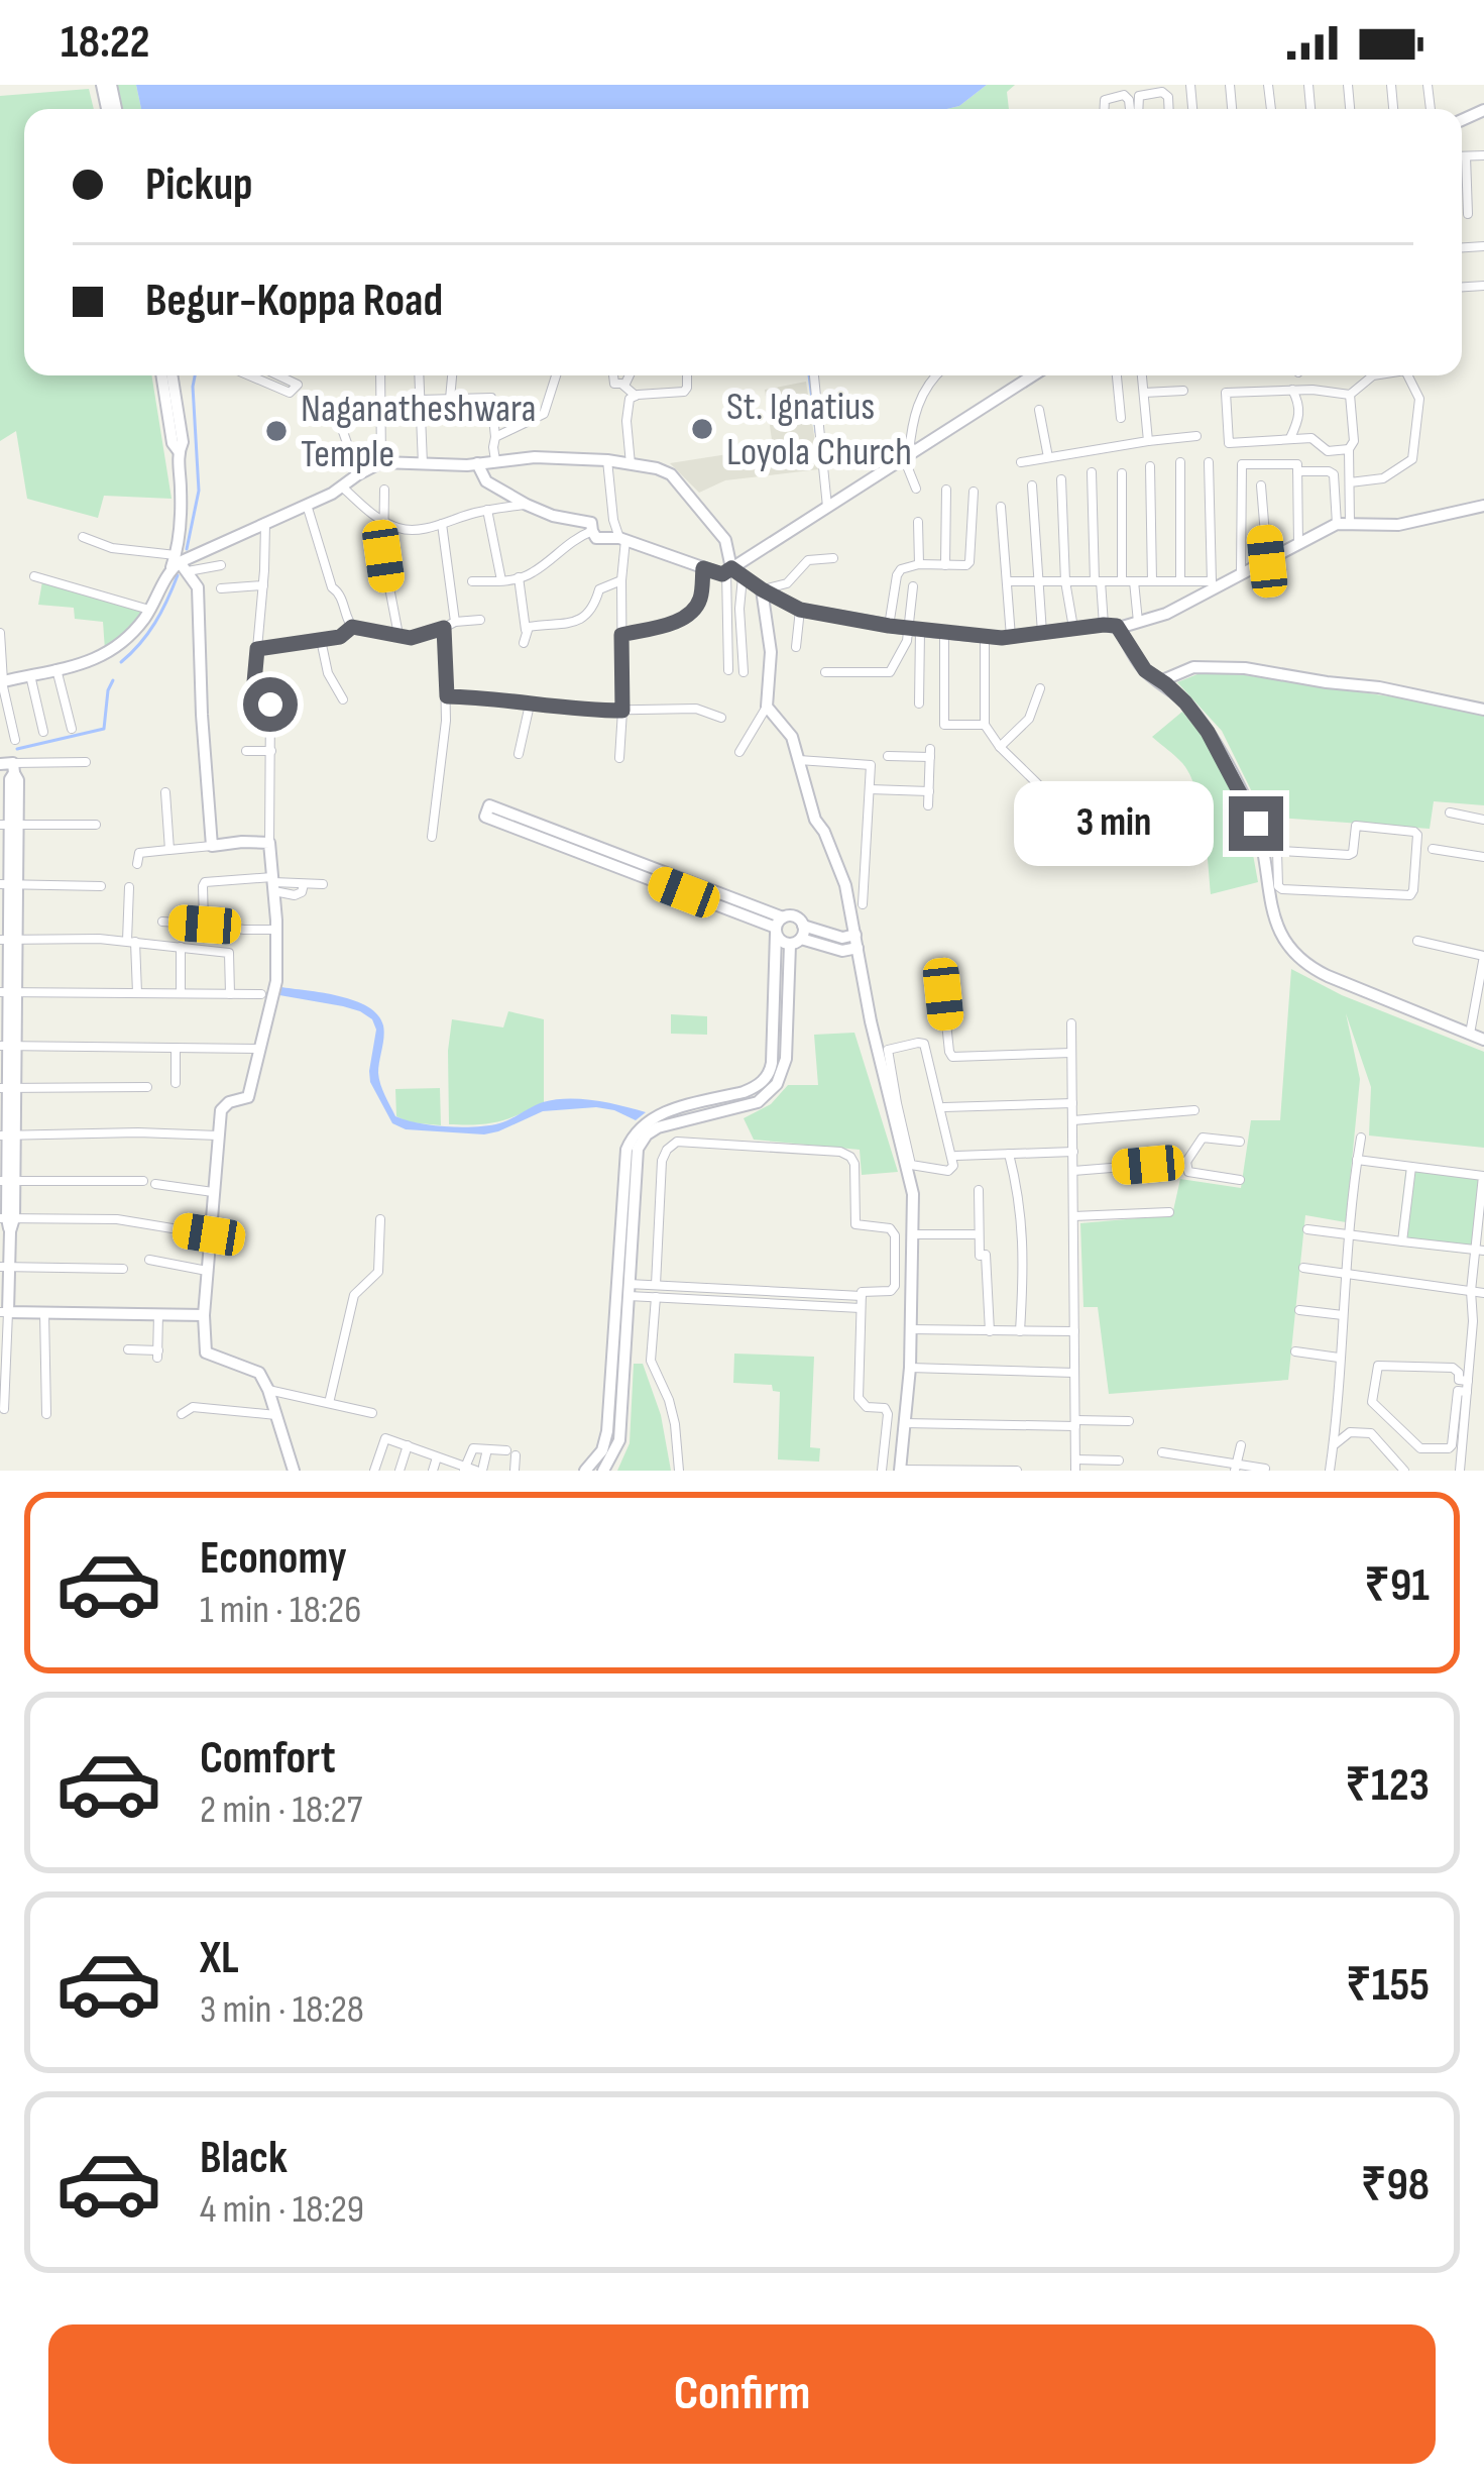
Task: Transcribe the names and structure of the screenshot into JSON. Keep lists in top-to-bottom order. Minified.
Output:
{"places":["St. Ignatius Loyola Church","Naganatheshwara Temple"],"page":{"status":"18:22","banner":["Pickup","Begur-Koppa Road"],"bubble":"3 min","list":[{"name":"Economy","note":"1 min · 18:26","value":"₹91"},{"name":"Comfort","note":"2 min · 18:27","value":"₹123"},{"name":"XL","note":"3 min · 18:28","value":"₹155"},{"name":"Black","note":"4 min · 18:29","value":"₹98"}],"buttons":"Confirm"}}
